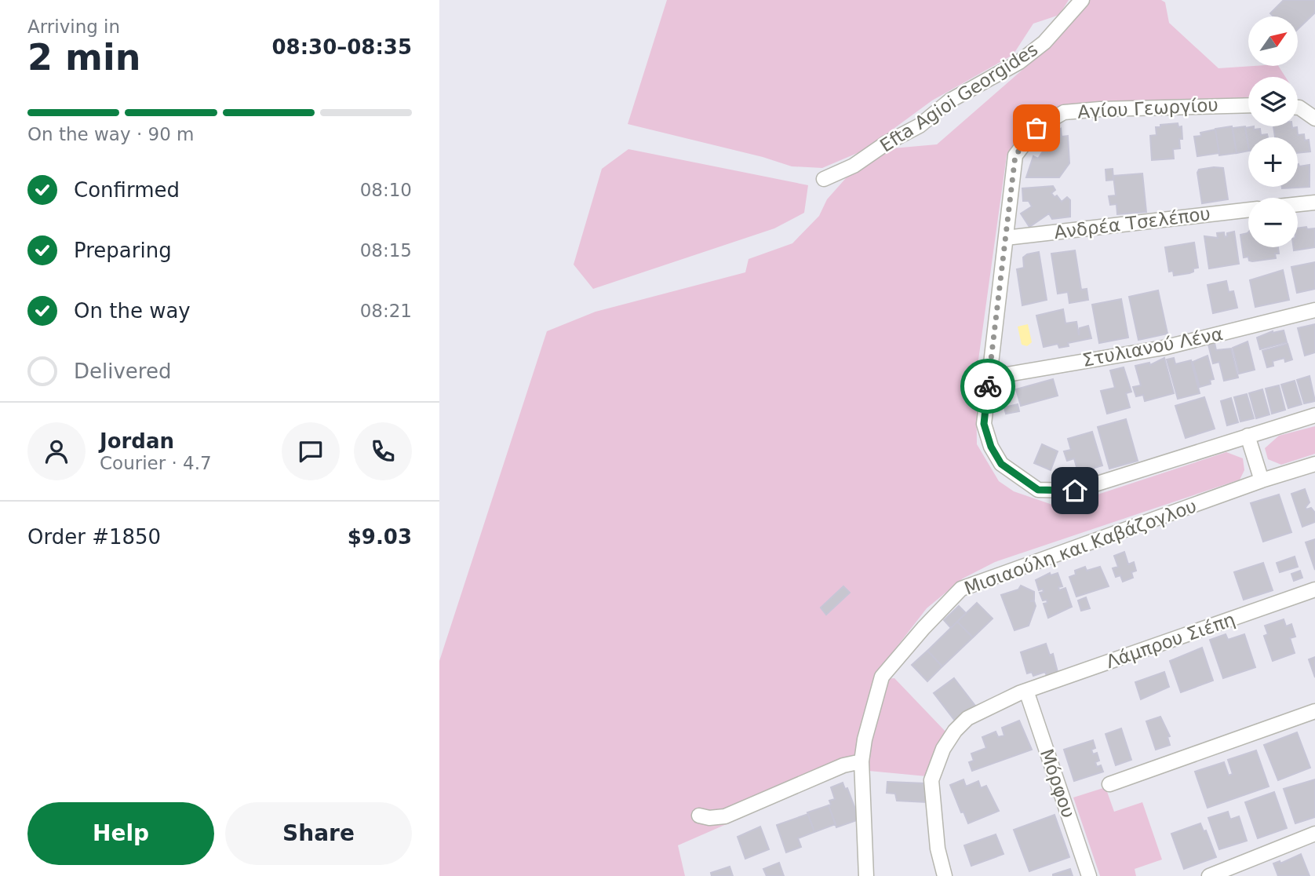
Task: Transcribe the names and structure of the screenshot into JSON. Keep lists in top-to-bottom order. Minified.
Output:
{"streets":{"street":["Efta Agioi Georgides","Αγίου Γεωργίου","Ανδρέα Τσελέπου","Στυλιανού Λένα","Μισιαούλη και Καβάζογλου","Λάμπρου Σιέπη","Μόρφου"]},"crossings":[["Αγίου Γεωργίου","Ανδρέα Τσελέπου"],["Αγίου Γεωργίου","Στυλιανού Λένα"],["Λάμπρου Σιέπη","Μόρφου"]],"north":"top right","page":{"heading":["2 min","Arriving in","08:30–08:35"],"panel":["Jordan","Courier · 4.7","Order #1850","$9.03"],"map_buttons":["+","−"],"bar":"On the way · 90 m","list":[["Confirmed","08:10"],["Preparing","08:15"],["On the way","08:21"],"Delivered"],"buttons":["Help","Share"]}}
